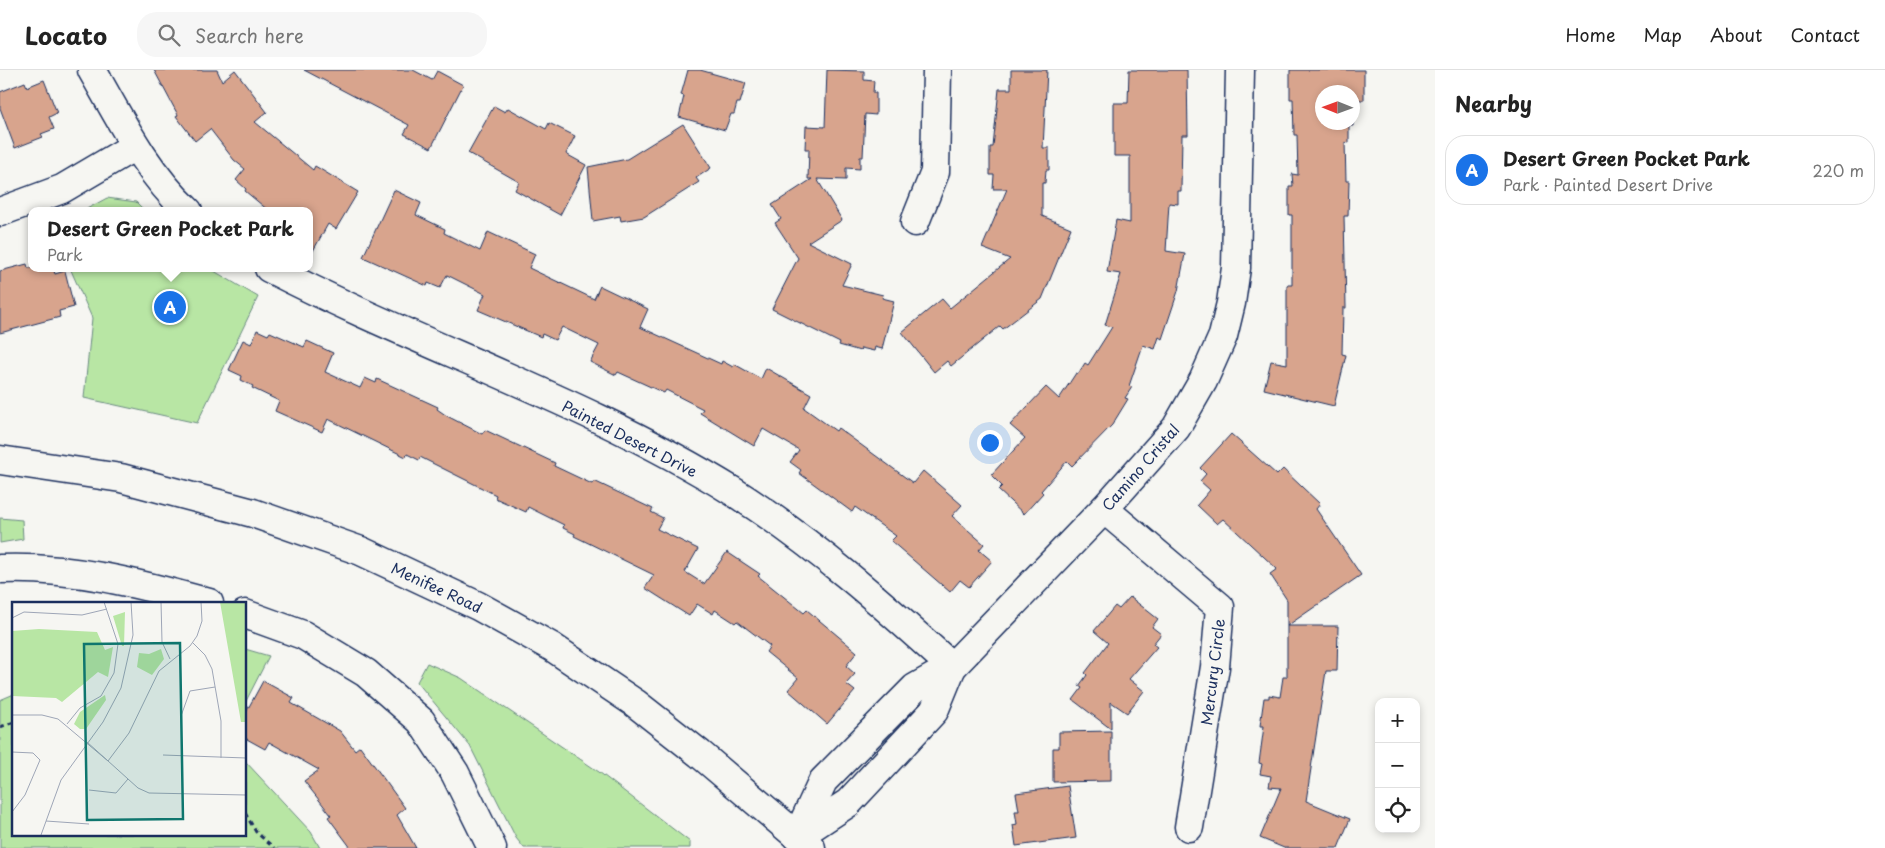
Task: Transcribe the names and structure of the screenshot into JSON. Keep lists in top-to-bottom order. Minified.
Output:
{"streets":{"street":["Painted Desert Drive","Camino Cristal","Menifee Road","Mercury Circle"]},"crossings":[["Painted Desert Drive","Camino Cristal"],["Camino Cristal","Menifee Road"],["Camino Cristal","Mercury Circle"]],"north":"left","page":{"header":"Locato","search":"Search here","nav":["Home","Map","About","Contact"],"heading":"Nearby","list":[{"mark":"A","name":"Desert Green Pocket Park","note":"Park · Painted Desert Drive","value":"220 m"}],"popup":["Desert Green Pocket Park","Park"],"pins":"A","map_buttons":["+","−"]}}
